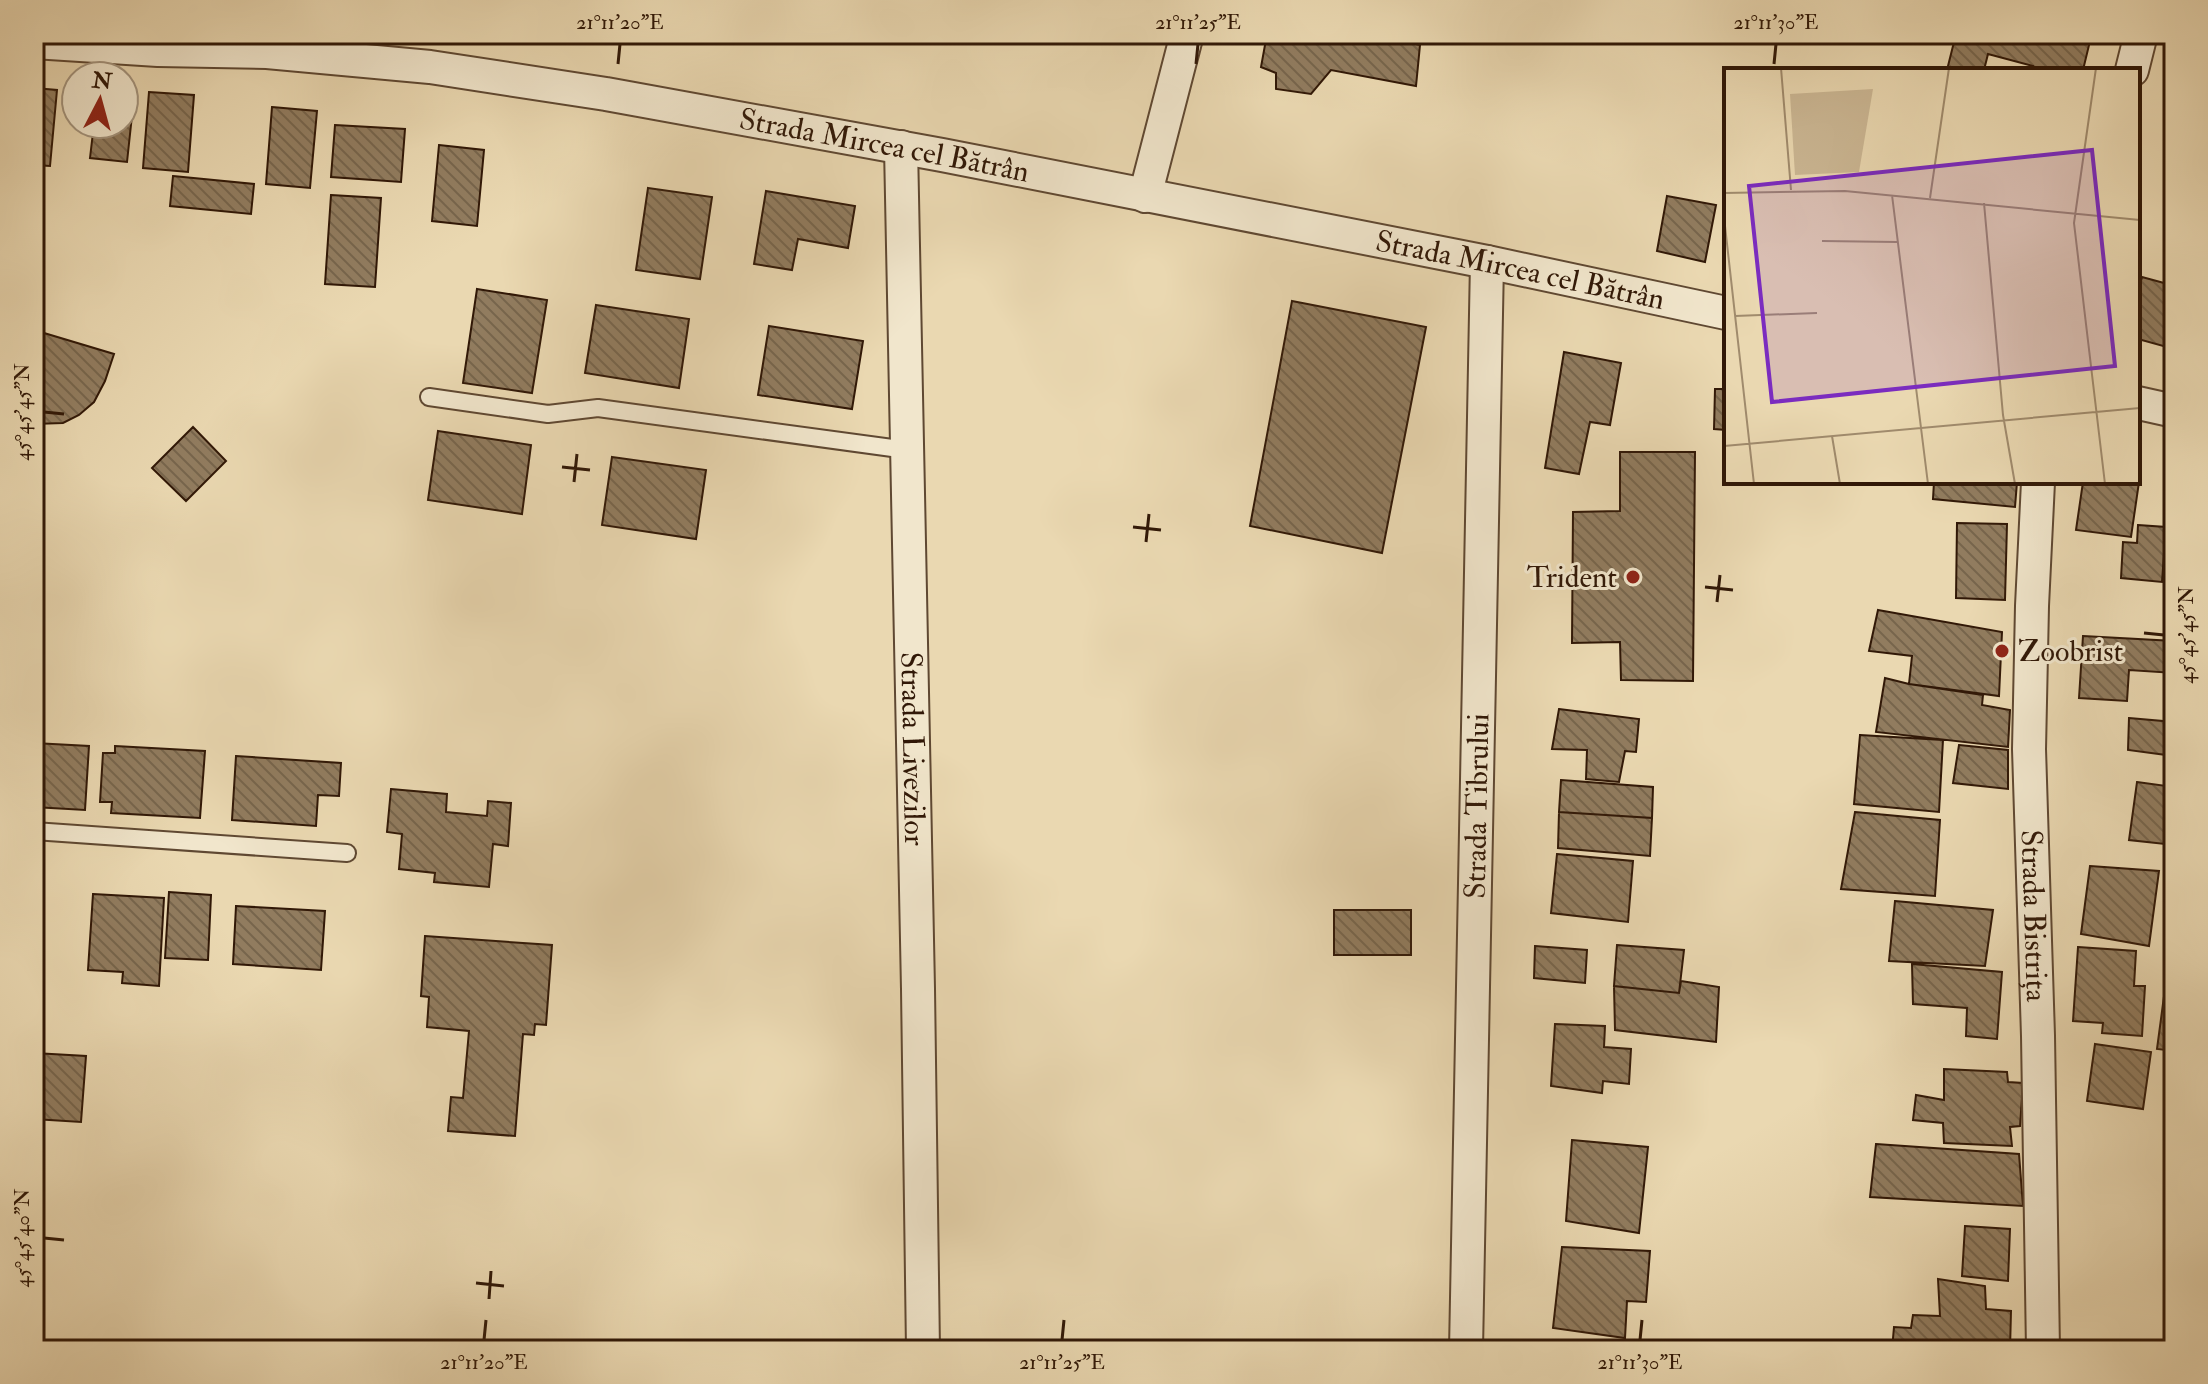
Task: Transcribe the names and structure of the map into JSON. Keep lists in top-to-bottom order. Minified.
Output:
{"streets":{"street":["Strada Mircea cel Bătrân","Strada Livezilor","Strada Tibrului","Strada Bistrița"]},"crossings":[["Strada Mircea cel Bătrân","Strada Livezilor"],["Strada Mircea cel Bătrân","Strada Tibrului"]],"places":["Trident","Zoobrist"],"north":"top","coordinates":["21°11'20\"E","21°11'25\"E","21°11'30\"E","45°45'45\"N","45°45'40\"N"]}
